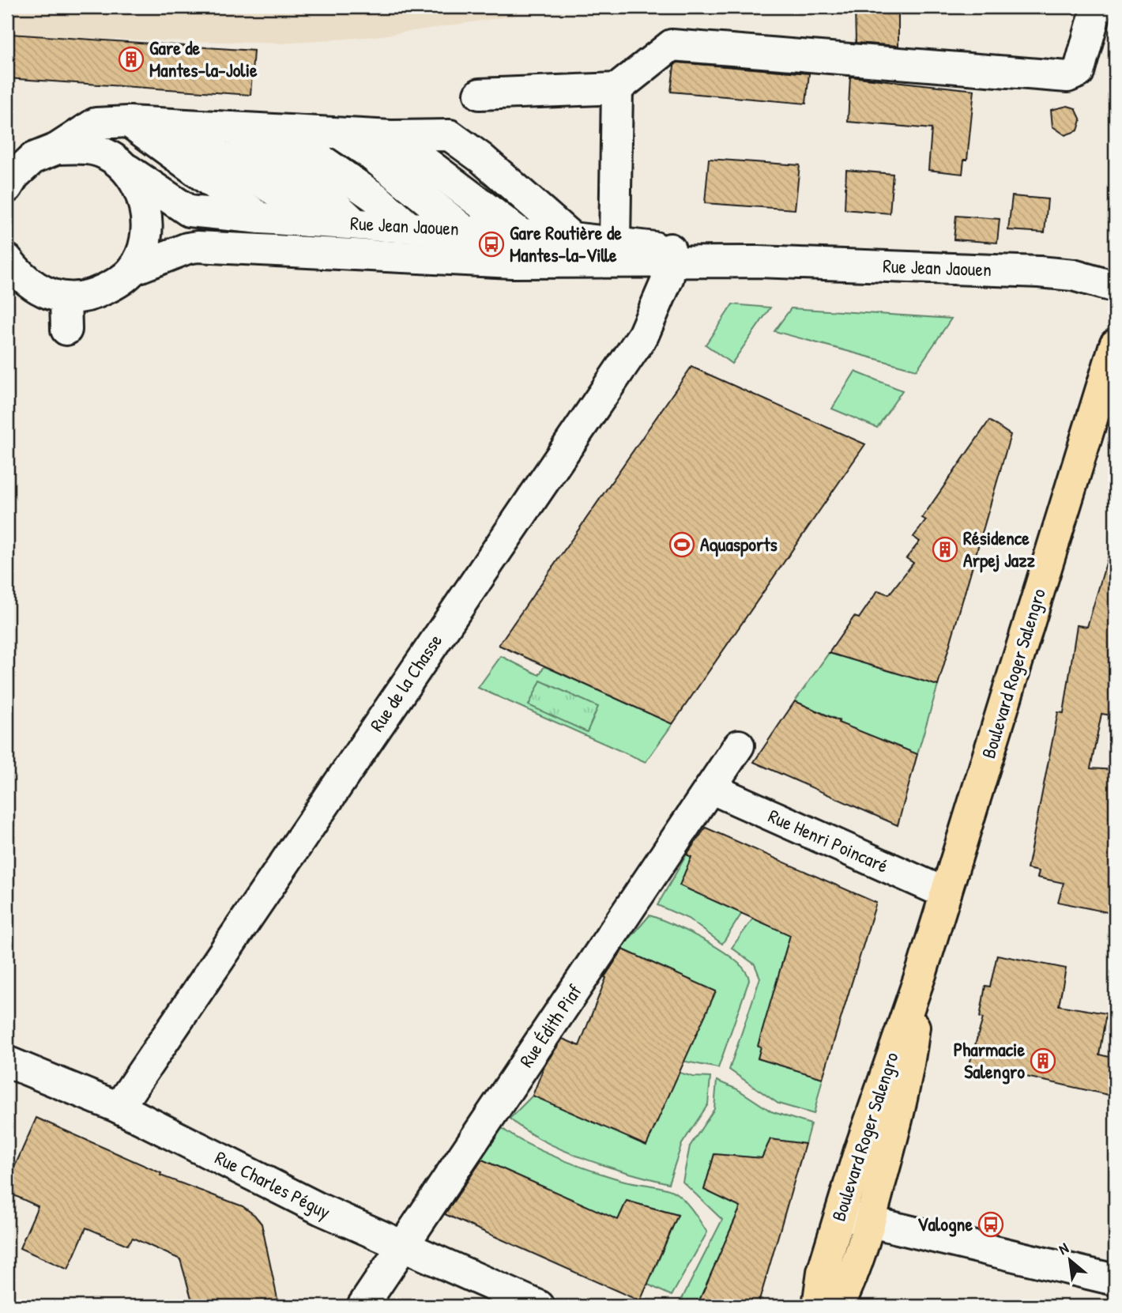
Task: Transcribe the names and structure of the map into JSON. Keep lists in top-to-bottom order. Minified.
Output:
{"streets":{"main road":["Boulevard Roger Salengro"],"street":["Rue Jean Jaouen","Rue de la Chasse","Rue Henri Poincaré","Rue Édith Piaf","Rue Charles Péguy"]},"crossings":[["Rue Jean Jaouen","Rue de la Chasse"],["Boulevard Roger Salengro","Rue Henri Poincaré"],["Rue de la Chasse","Rue Charles Péguy"],["Rue Henri Poincaré","Rue Édith Piaf"],["Rue Édith Piaf","Rue Charles Péguy"]],"places":{"building":["Gare de Mantes-la-Jolie","Résidence Arpej Jazz","Pharmacie Salengro"],"bus stop":["Gare Routière de Mantes-la-Ville","Valogne"],"sports":["Aquasports"]},"north":"top left"}
